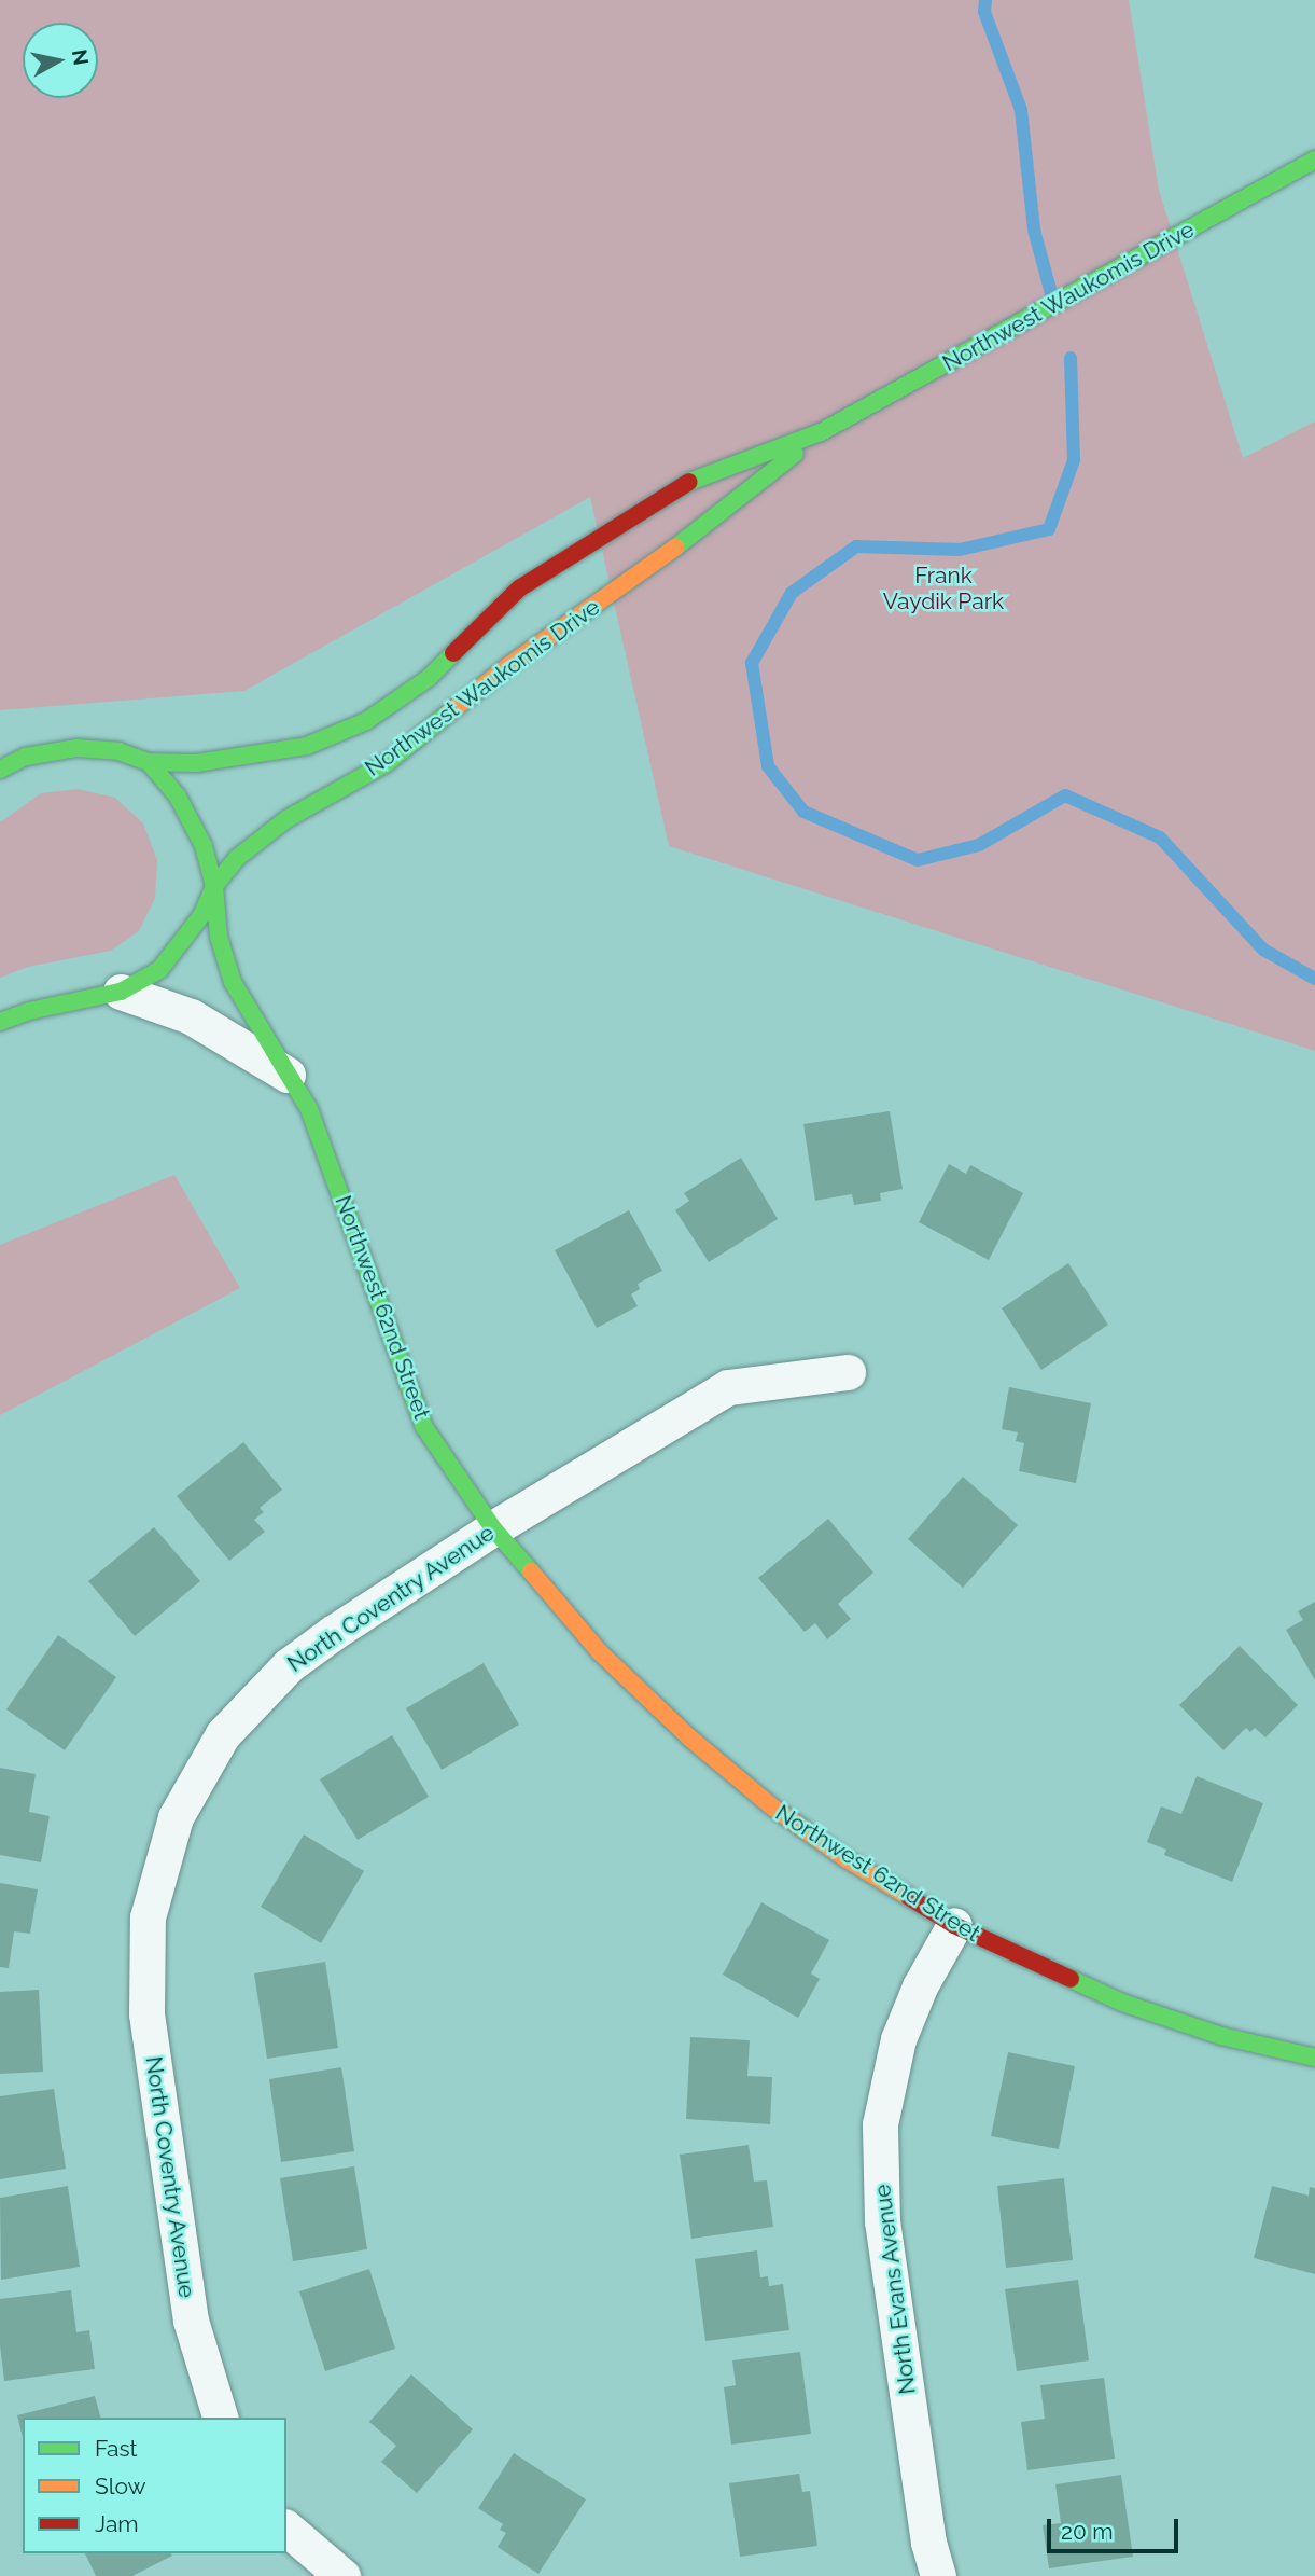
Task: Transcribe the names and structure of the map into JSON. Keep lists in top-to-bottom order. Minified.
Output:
{"streets":{"main road":["Northwest Waukomis Drive","Northwest 62nd Street"],"street":["North Coventry Avenue","North Evans Avenue"]},"crossings":[["Northwest Waukomis Drive","Northwest 62nd Street"],["Northwest 62nd Street","North Coventry Avenue"],["Northwest 62nd Street","North Evans Avenue"]],"parks":["Frank Vaydik Park"],"legend":["Fast","Slow","Jam"],"scale_bar":"20 m","north":"right"}
